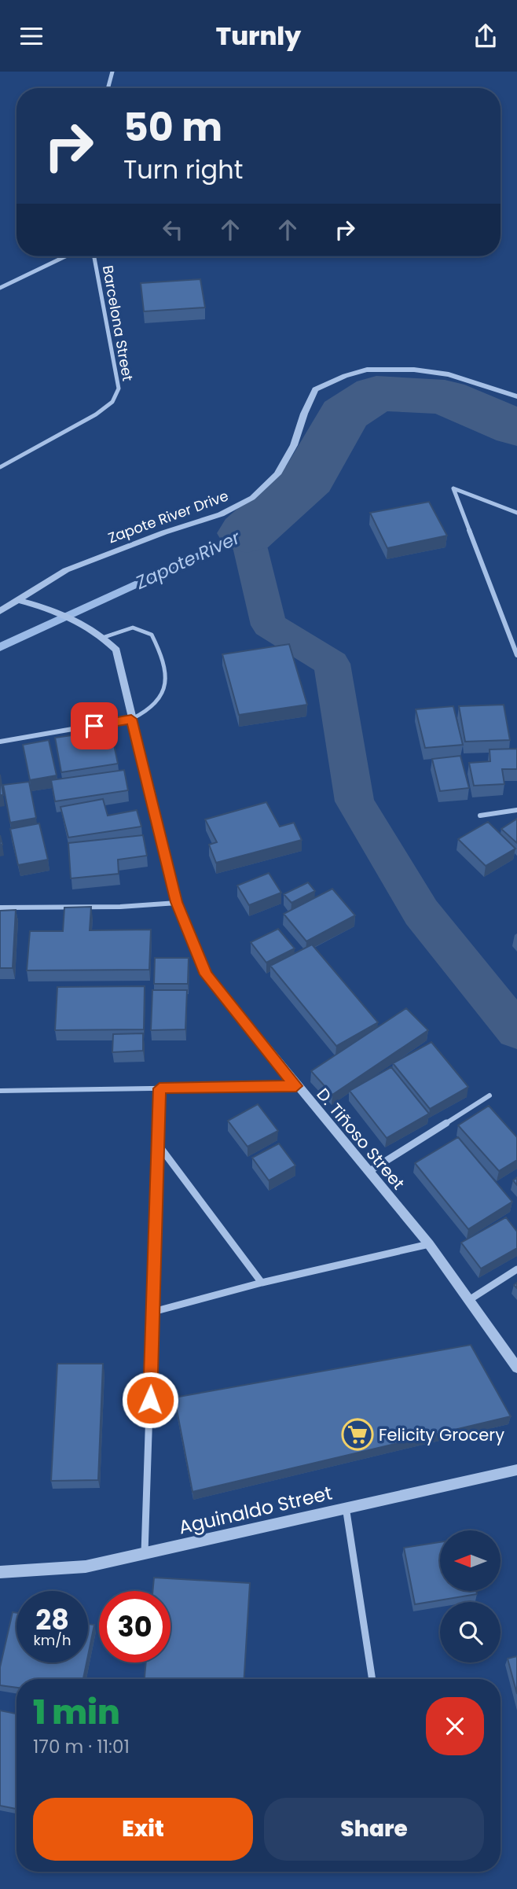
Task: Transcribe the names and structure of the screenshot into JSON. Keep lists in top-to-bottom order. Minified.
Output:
{"streets":{"street":["Barcelona Street","Zapote River Drive","D. Tiñoso Street","Aguinaldo Street"]},"crossings":[["Zapote River Drive","D. Tiñoso Street"]],"water":["Zapote River"],"places":{"supermarket":["Felicity Grocery"]},"north":"left","page":{"header":"Turnly","turn":["50 m","Turn right"],"speed":"28 km/h","limit":"30","heading":["1 min","170 m · 11:01"],"buttons":["Exit","Share"]}}
